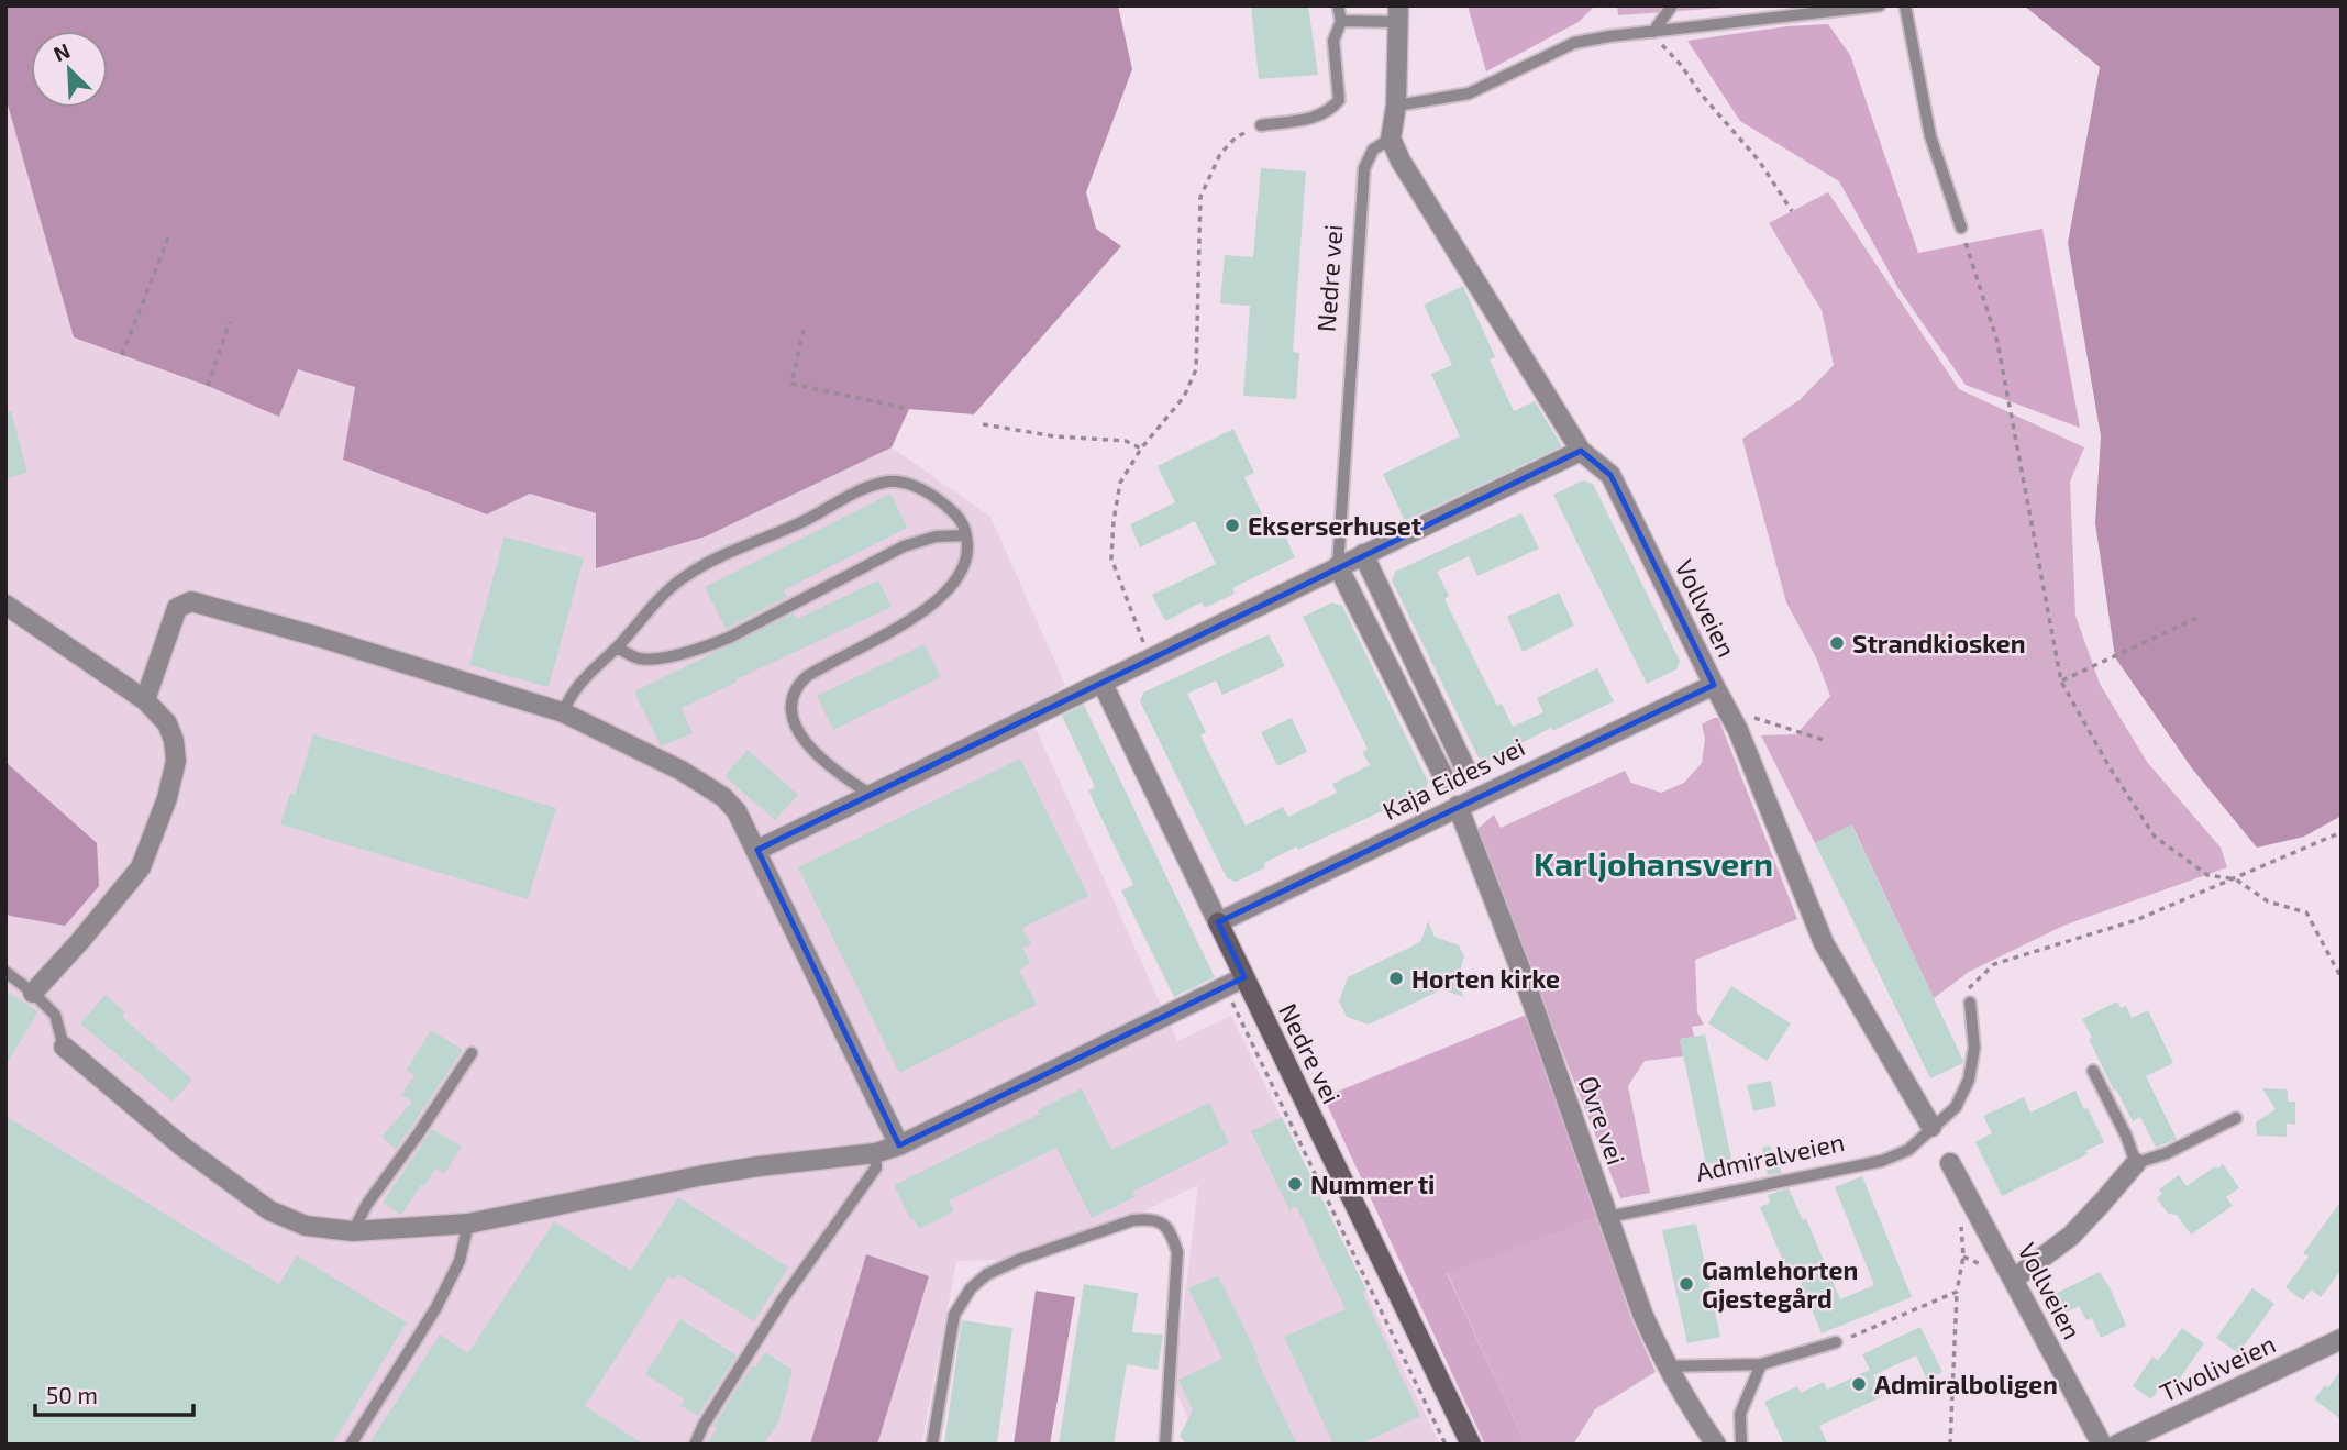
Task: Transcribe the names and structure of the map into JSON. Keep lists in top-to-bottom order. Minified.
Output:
{"streets":{"main road":["Nedre vei"],"street":["Vollveien","Kaja Eides vei","Øvre vei","Tivoliveien"],"lane":["Admiralveien"]},"crossings":[["Nedre vei","Vollveien"],["Nedre vei","Kaja Eides vei"],["Vollveien","Kaja Eides vei"],["Vollveien","Admiralveien"],["Kaja Eides vei","Øvre vei"],["Øvre vei","Admiralveien"]],"districts":["Karljohansvern"],"places":["Ekserserhuset","Strandkiosken","Horten kirke","Nummer ti","Gamlehorten Gjestegård","Admiralboligen"],"scale_bar":"50 m","north":"top left"}
